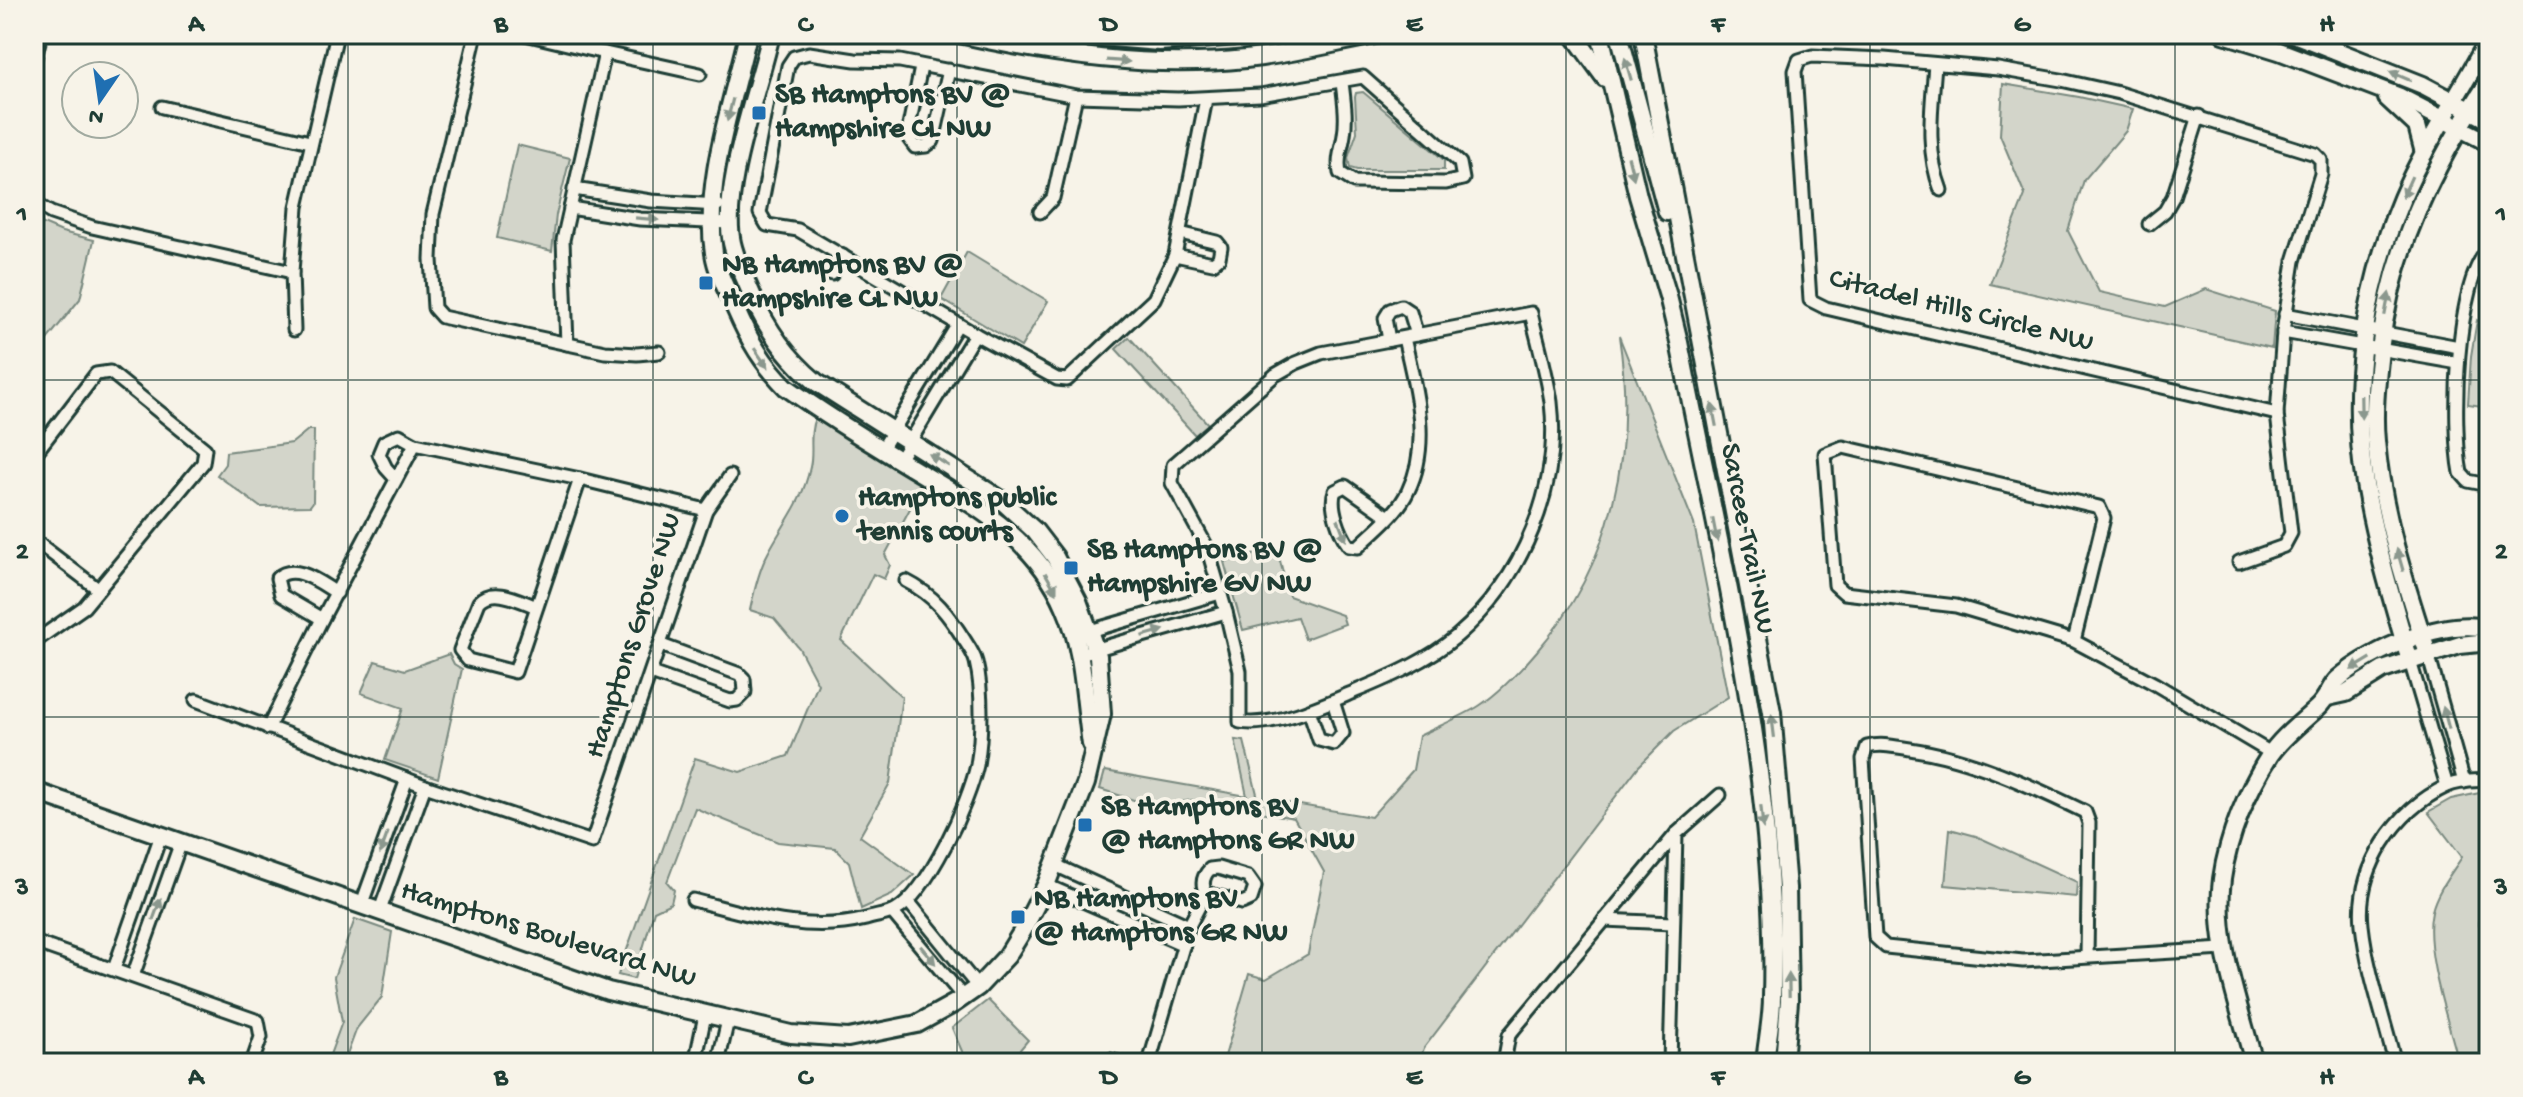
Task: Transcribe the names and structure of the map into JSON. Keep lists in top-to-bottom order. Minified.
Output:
{"streets":{"street":["Citadel Hills Circle NW","Sarcee Trail NW","Hamptons Grove NW","Hamptons Boulevard NW"]},"places":{"transit":["SB Hamptons BV @ Hampshire CL NW","NB Hamptons BV @ Hampshire CL NW","SB Hamptons BV @ Hampshire GV NW","SB Hamptons BV @ Hamptons GR NW","NB Hamptons BV @ Hamptons GR NW"],"other":["Hamptons public tennis courts"]},"north":"bottom","grid":{"columns":["A","B","C","D","E","F","G","H"],"rows":["1","2","3"]}}
